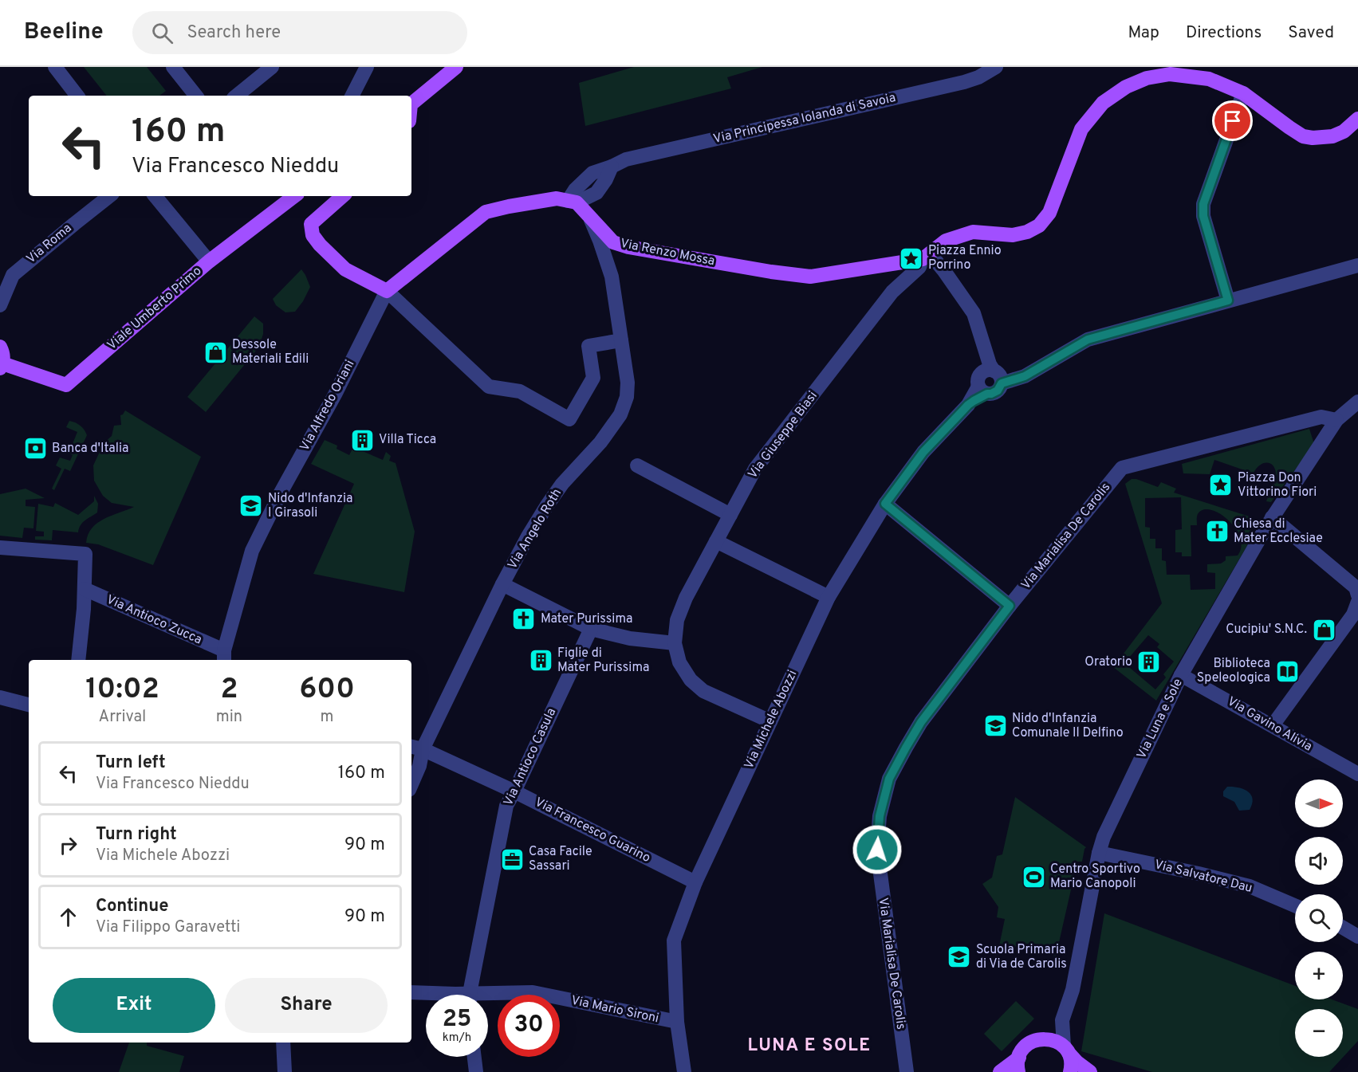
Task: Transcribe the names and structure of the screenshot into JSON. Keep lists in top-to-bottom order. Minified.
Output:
{"streets":{"main road":["Via Renzo Mossa","Viale Umberto Primo"],"street":["Via Principessa Iolanda di Savoia","Via Roma","Via Alfredo Oriani","Via Giuseppe Biasi","Via Angelo Roth","Via Marialisa De Carolis","Via Antioco Zucca","Via Luna e Sole","Via Michele Abozzi","Via Gavino Alivia","Via Antioco Casula","Via Francesco Guarino","Via Salvatore Dau","Via Mario Sironi"]},"crossings":[["Via Principessa Iolanda di Savoia","Via Renzo Mossa"],["Via Renzo Mossa","Via Giuseppe Biasi"],["Via Renzo Mossa","Via Angelo Roth"],["Via Alfredo Oriani","Via Antioco Zucca"],["Via Angelo Roth","Via Francesco Guarino"],["Via Marialisa De Carolis","Via Luna e Sole"],["Via Luna e Sole","Via Gavino Alivia"],["Via Luna e Sole","Via Salvatore Dau"],["Via Michele Abozzi","Via Francesco Guarino"],["Via Michele Abozzi","Via Mario Sironi"],["Via Antioco Casula","Via Francesco Guarino"]],"districts":["LUNA E SOLE"],"places":{"place":["Piazza Ennio Porrino","Piazza Don Vittorino Fiori"],"shop":["Dessole Materiali Edili","Cucipiu' S.N.C."],"building":["Villa Ticca","Figlie di Mater Purissima","Oratorio"],"bank":["Banca d'Italia"],"school or university":["Nido d'Infanzia I Girasoli","Nido d'Infanzia Comunale Il Delfino","Scuola Primaria di Via de Carolis"],"church":["Chiesa di Mater Ecclesiae","Mater Purissima"],"library":["Biblioteca Speleologica"],"office":["Casa Facile Sassari"],"sports":["Centro Sportivo Mario Canopoli"]},"north":"right","page":{"header":"Beeline","search":"Search here","nav":["Map","Directions","Saved"],"turn":["160 m","Via Francesco Nieddu"],"eta":["10:02","Arrival","2","min","600","m"],"list":[{"name":"Turn left","note":"Via Francesco Nieddu","value":"160 m"},{"name":"Turn right","note":"Via Michele Abozzi","value":"90 m"},{"name":"Continue","note":"Via Filippo Garavetti","value":"90 m"}],"map_buttons":["+","−"],"buttons":["Exit","Share"],"speed":"25 km/h","limit":"30"}}
